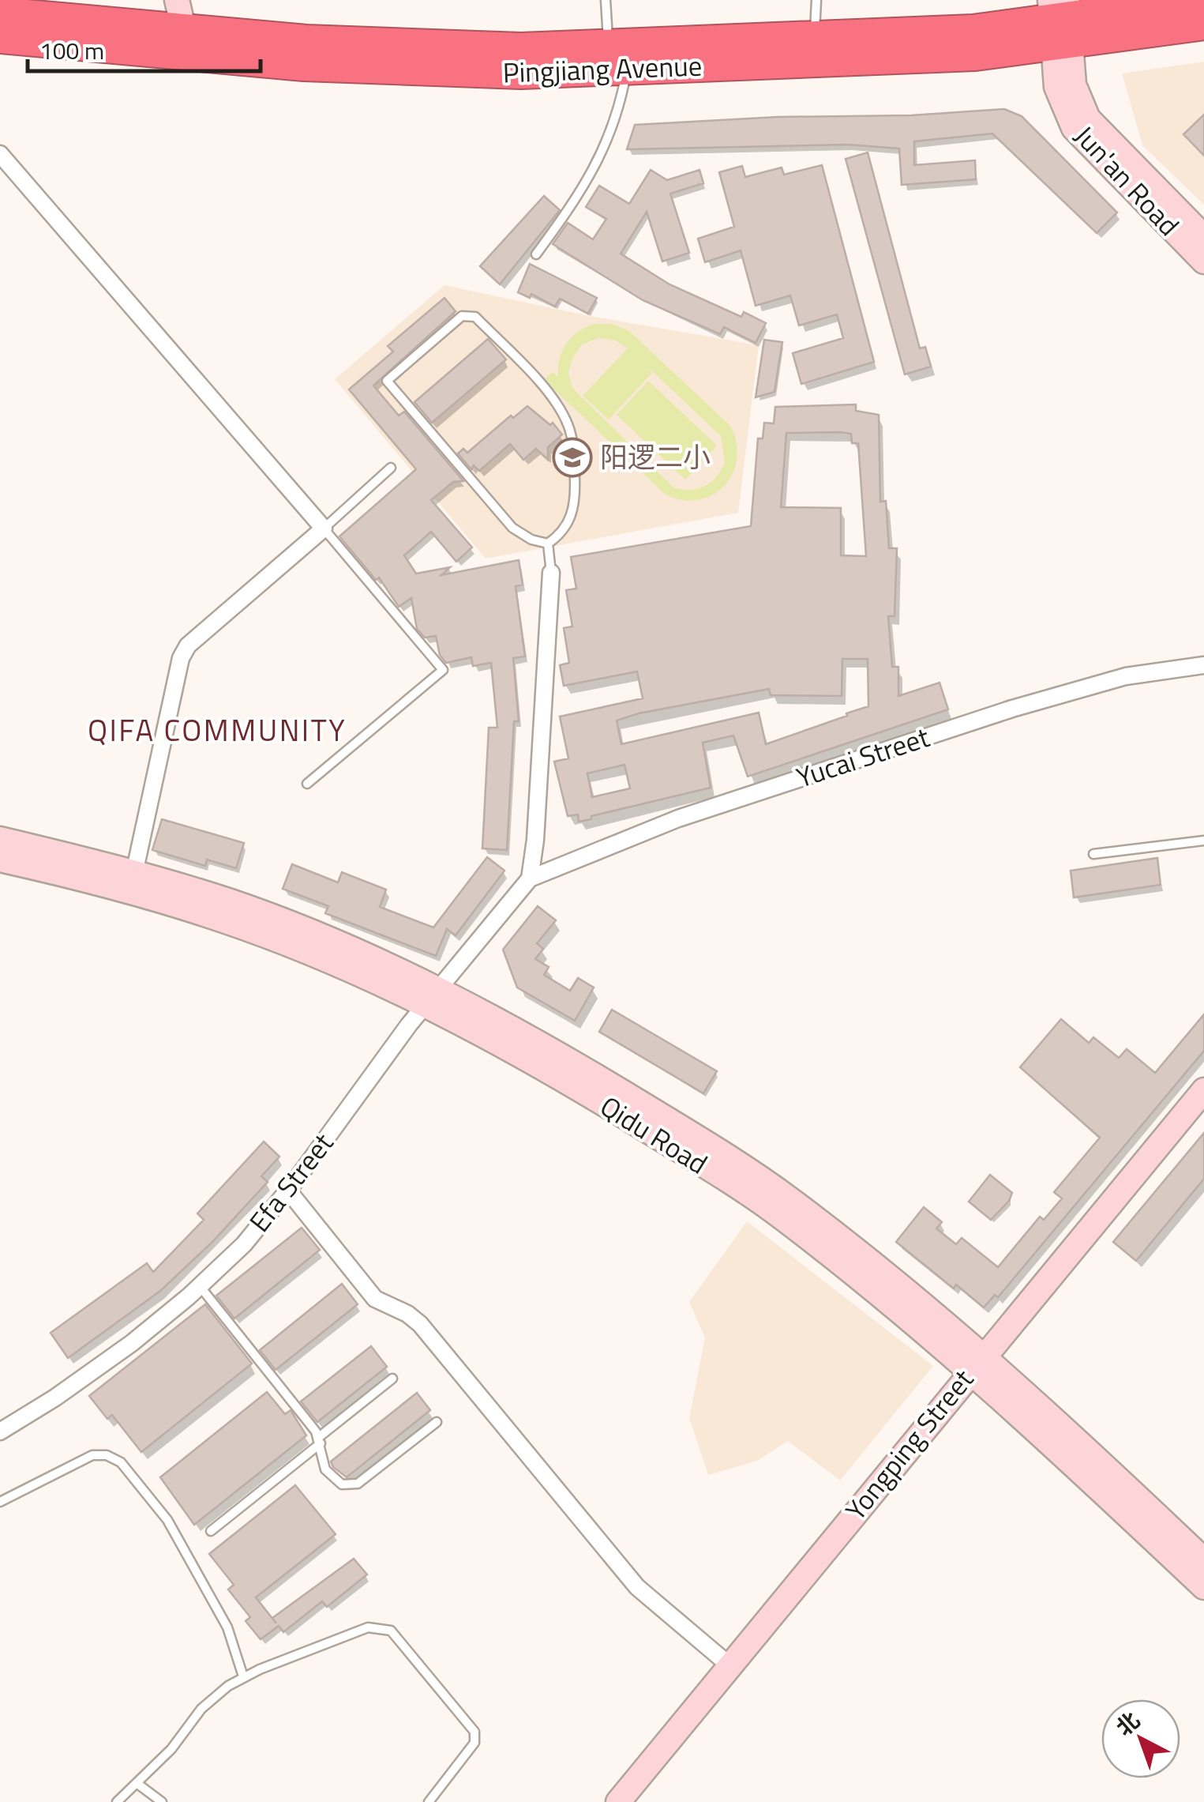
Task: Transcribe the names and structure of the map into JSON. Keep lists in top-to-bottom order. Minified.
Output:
{"streets":{"highway":["Pingjiang Avenue"],"street":["Jun'an Road","Yucai Street","Qidu Road","Efa Street","Yongping Street"]},"crossings":[["Pingjiang Avenue","Jun'an Road"],["Yucai Street","Efa Street"],["Qidu Road","Efa Street"],["Qidu Road","Yongping Street"]],"districts":["QIFA COMMUNITY"],"places":{"school or university":["阳逻二小"]},"scale_bar":"100 m","north":"top left"}
